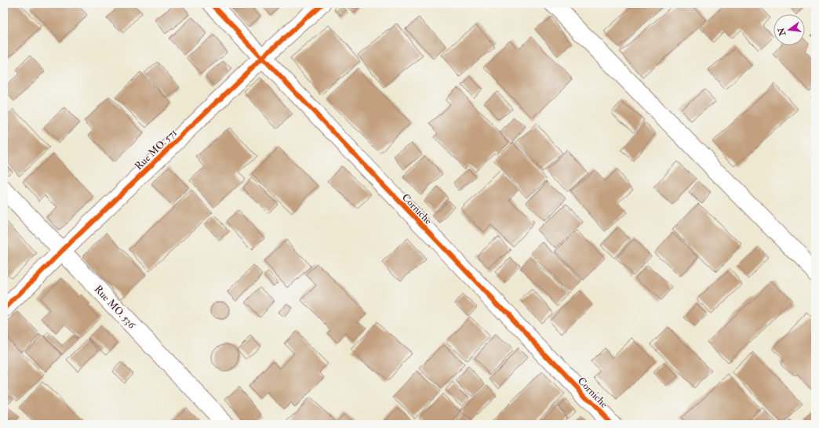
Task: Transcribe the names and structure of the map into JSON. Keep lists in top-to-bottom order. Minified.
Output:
{"streets":{"street":["Rue MO. 571","Corniche","Rue MO. 536"]},"crossings":[["Rue MO. 571","Corniche"],["Rue MO. 571","Rue MO. 536"]],"north":"left"}
